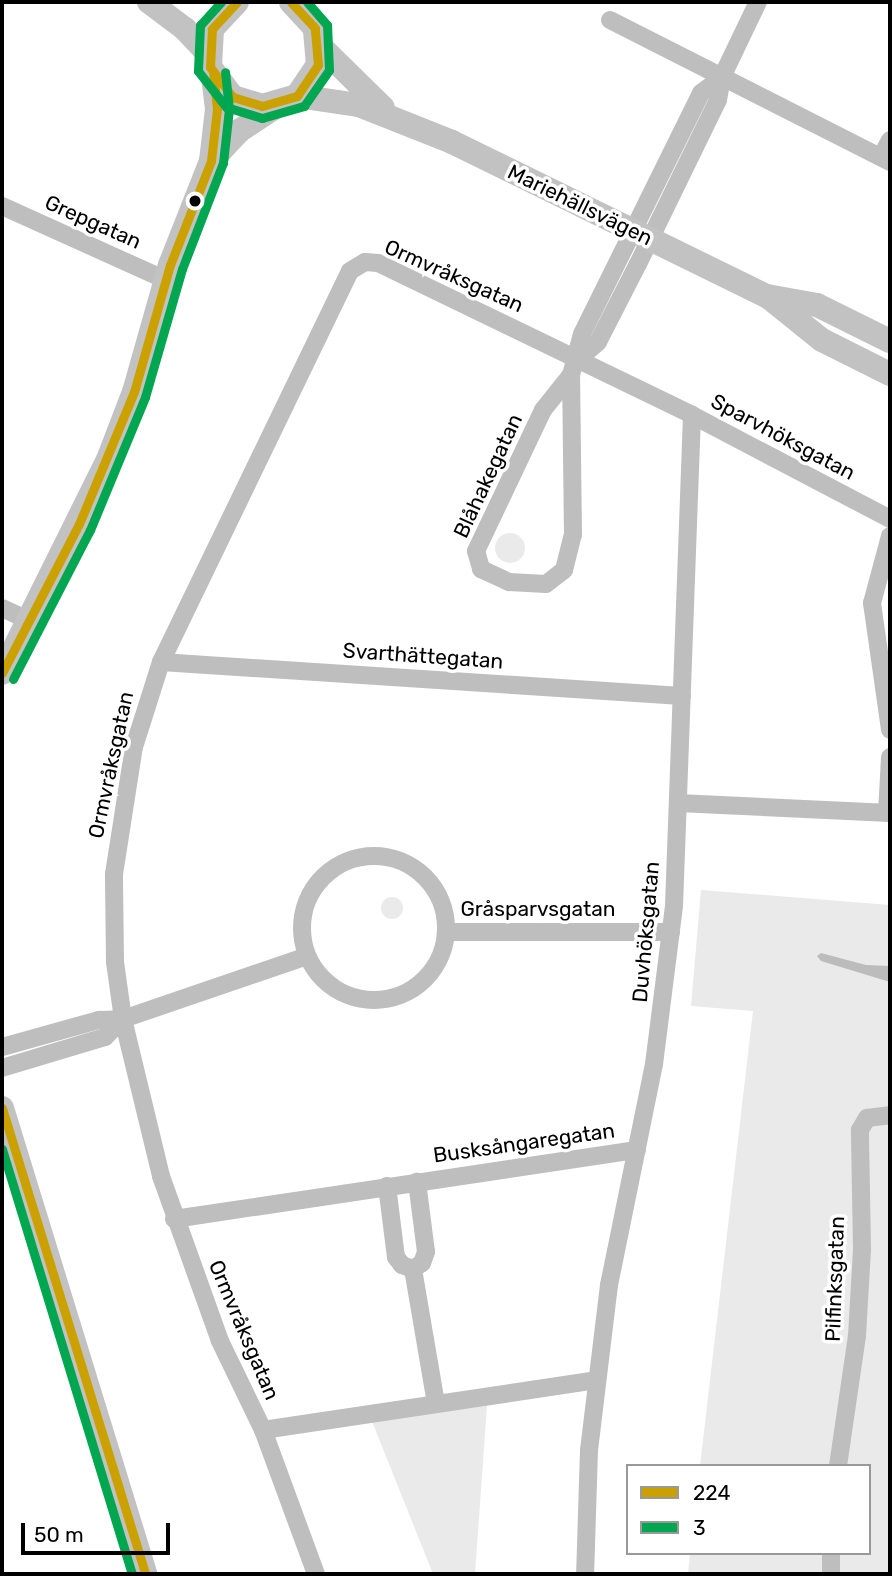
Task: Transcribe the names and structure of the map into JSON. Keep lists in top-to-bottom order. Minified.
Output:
{"streets":{"street":["Mariehällsvägen","Grepgatan","Ormvråksgatan","Sparvhöksgatan","Blåhakegatan","Svarthättegatan","Gråsparvsgatan","Duvhöksgatan","Busksångaregatan","Pilfinksgatan"]},"crossings":[["Ormvråksgatan","Blåhakegatan"],["Ormvråksgatan","Svarthättegatan"],["Ormvråksgatan","Busksångaregatan"],["Sparvhöksgatan","Duvhöksgatan"],["Svarthättegatan","Duvhöksgatan"],["Gråsparvsgatan","Duvhöksgatan"],["Duvhöksgatan","Busksångaregatan"]],"lines":["transit line 224","transit line 3"],"legend":["224","3"],"scale_bar":"50 m"}
